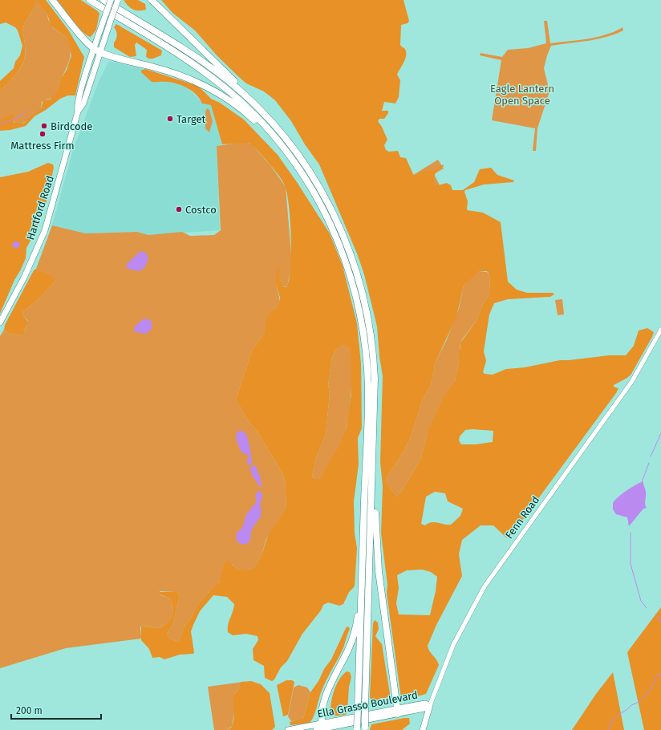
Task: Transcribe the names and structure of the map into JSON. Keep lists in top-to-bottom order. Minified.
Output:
{"streets":{"main road":["Hartford Road","Fenn Road","Ella Grasso Boulevard"]},"crossings":[["Fenn Road","Ella Grasso Boulevard"]],"parks":["Eagle Lantern Open Space"],"places":["Target","Birdcode","Mattress Firm","Costco"],"scale_bar":"200 m"}
